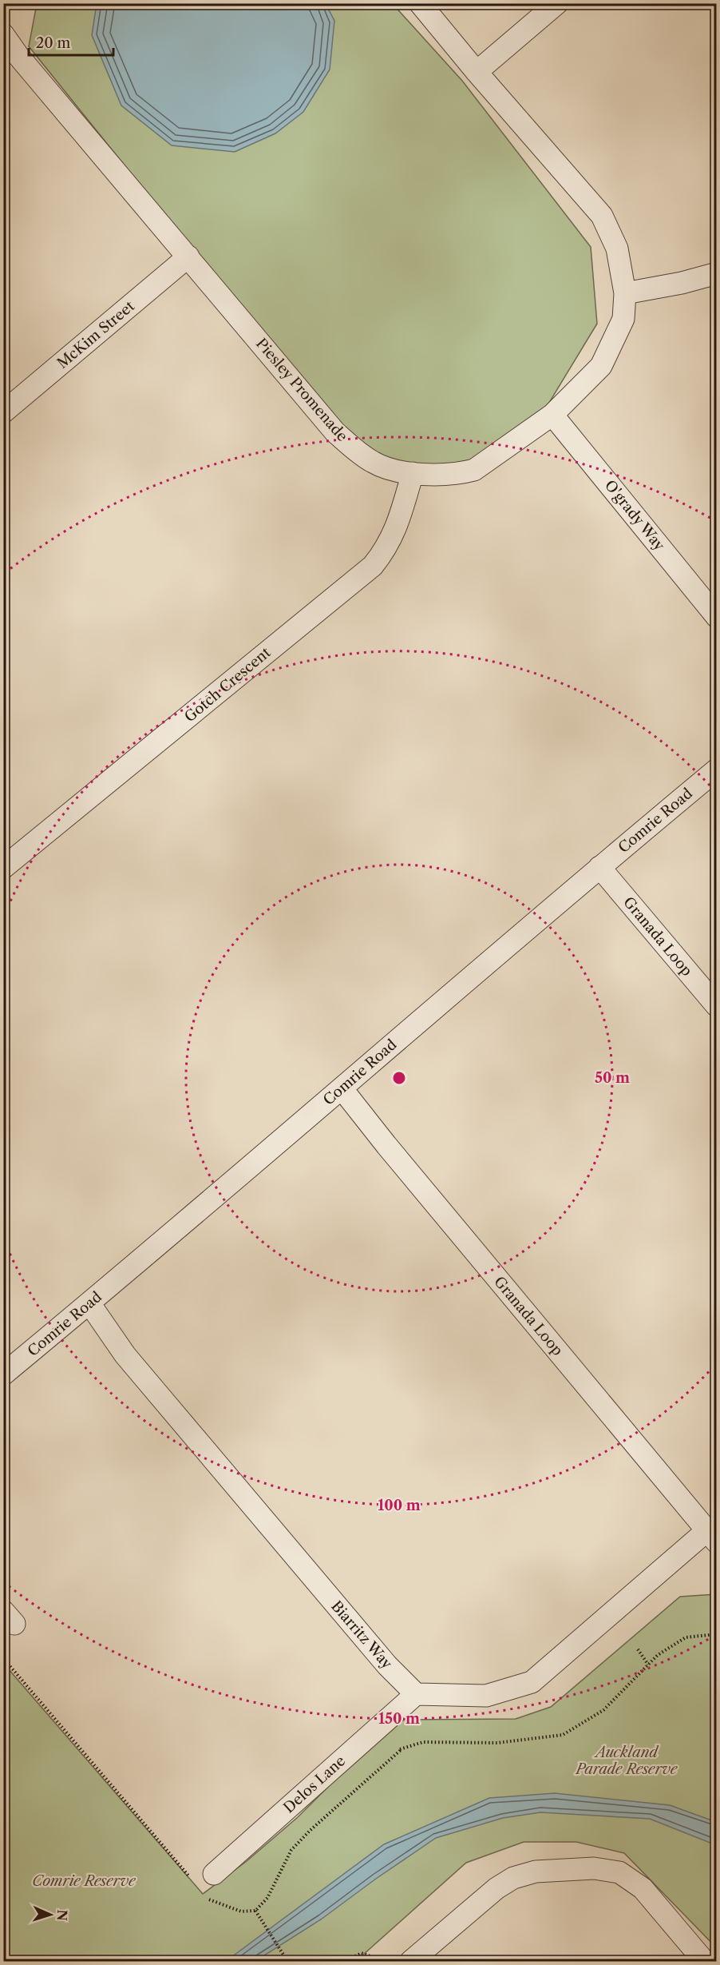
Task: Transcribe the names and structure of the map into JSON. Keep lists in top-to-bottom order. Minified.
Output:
{"streets":{"street":["McKim Street","Piesley Promenade","O'grady Way","Gotch Crescent","Comrie Road","Granada Loop","Biarritz Way","Delos Lane"]},"crossings":[["McKim Street","Piesley Promenade"],["Piesley Promenade","O'grady Way"],["Piesley Promenade","Gotch Crescent"],["Comrie Road","Granada Loop"],["Comrie Road","Biarritz Way"],["Biarritz Way","Delos Lane"]],"parks":["Auckland Parade Reserve","Comrie Reserve"],"scale_bar":"20 m","north":"right","rings":["50 m","100 m","150 m"]}
